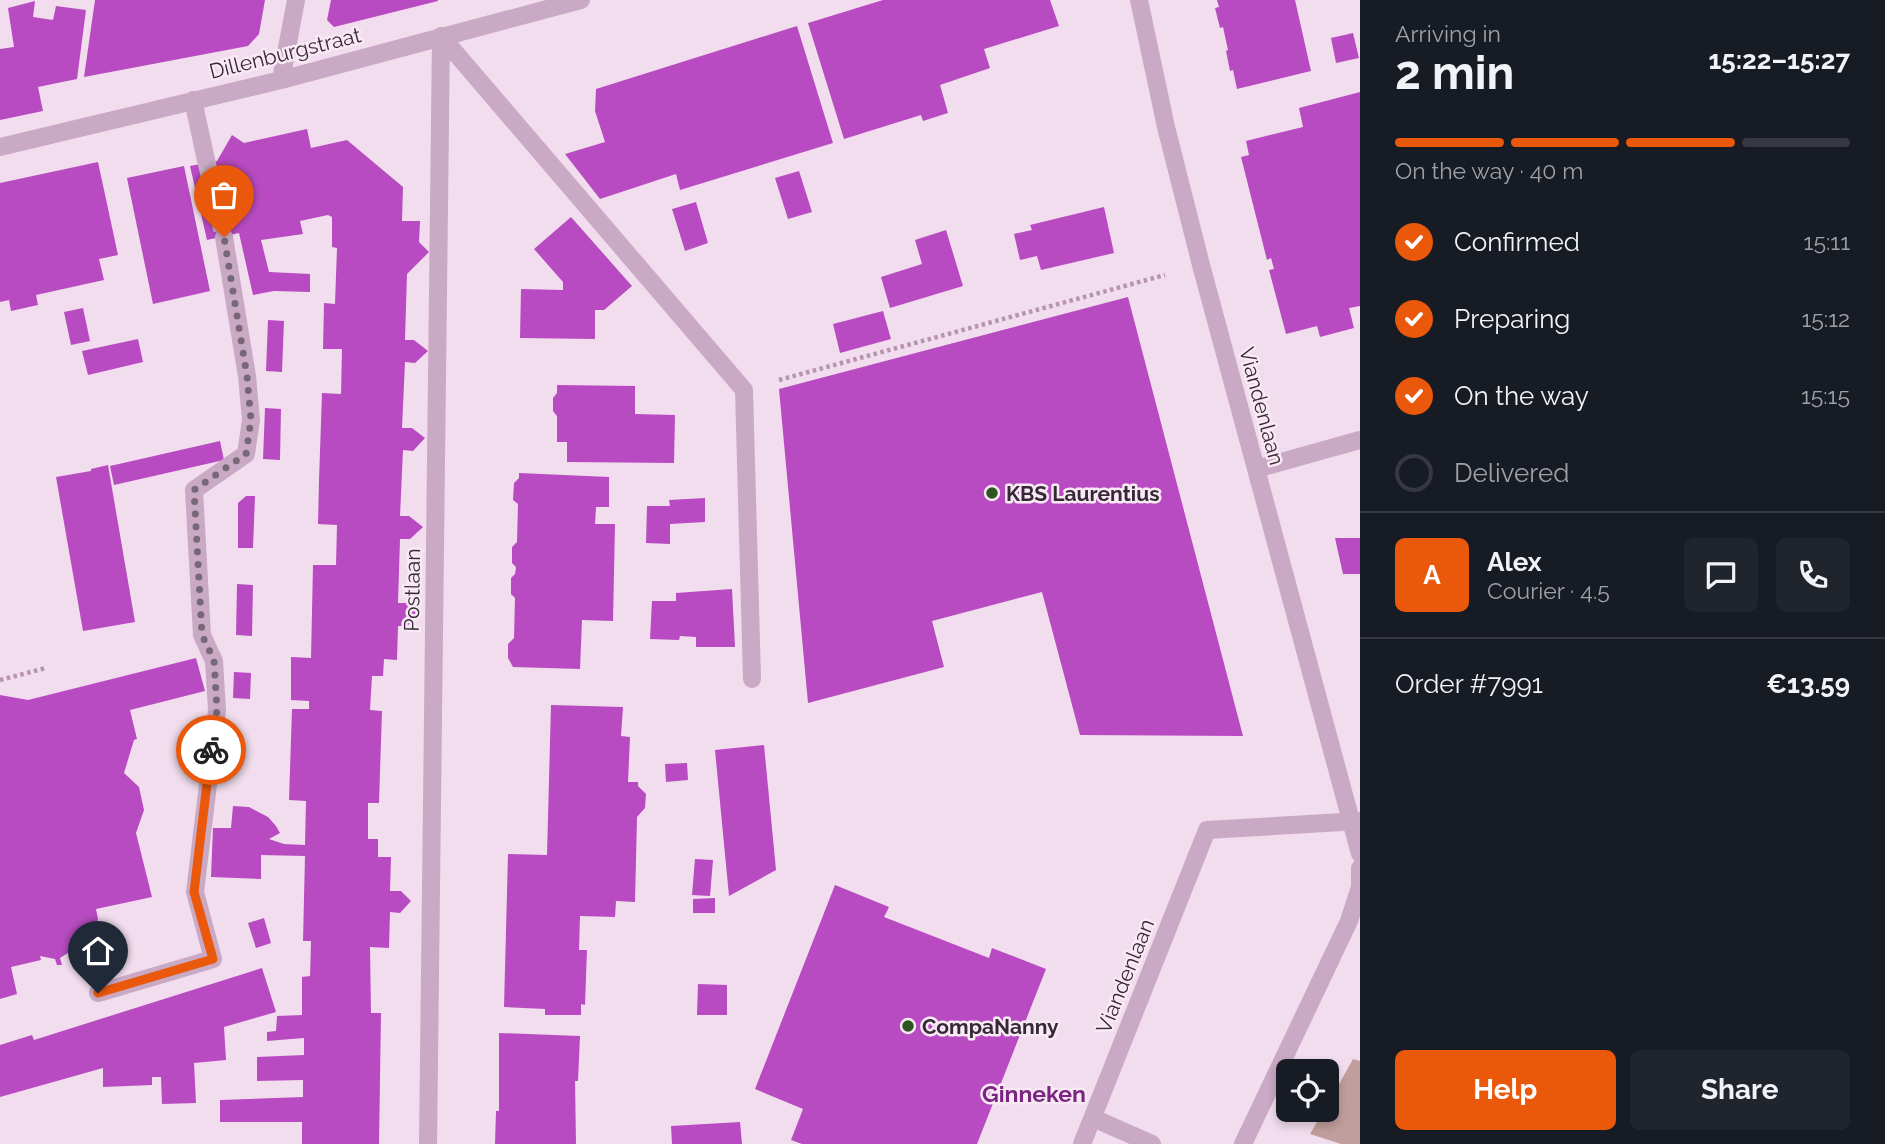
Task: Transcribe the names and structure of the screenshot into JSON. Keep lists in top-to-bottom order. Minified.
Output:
{"streets":{"street":["Dillenburgstraat","Viandenlaan","Postlaan"]},"crossings":[["Dillenburgstraat","Postlaan"]],"districts":["Ginneken"],"places":["KBS Laurentius","CompaNanny"],"page":{"heading":["2 min","Arriving in","15:22–15:27"],"panel":["Alex","Courier · 4.5","Order #7991","€13.59"],"bar":"On the way · 40 m","list":[["Confirmed","15:11"],["Preparing","15:12"],["On the way","15:15"],"Delivered"],"round":"A","buttons":["Help","Share"]}}
